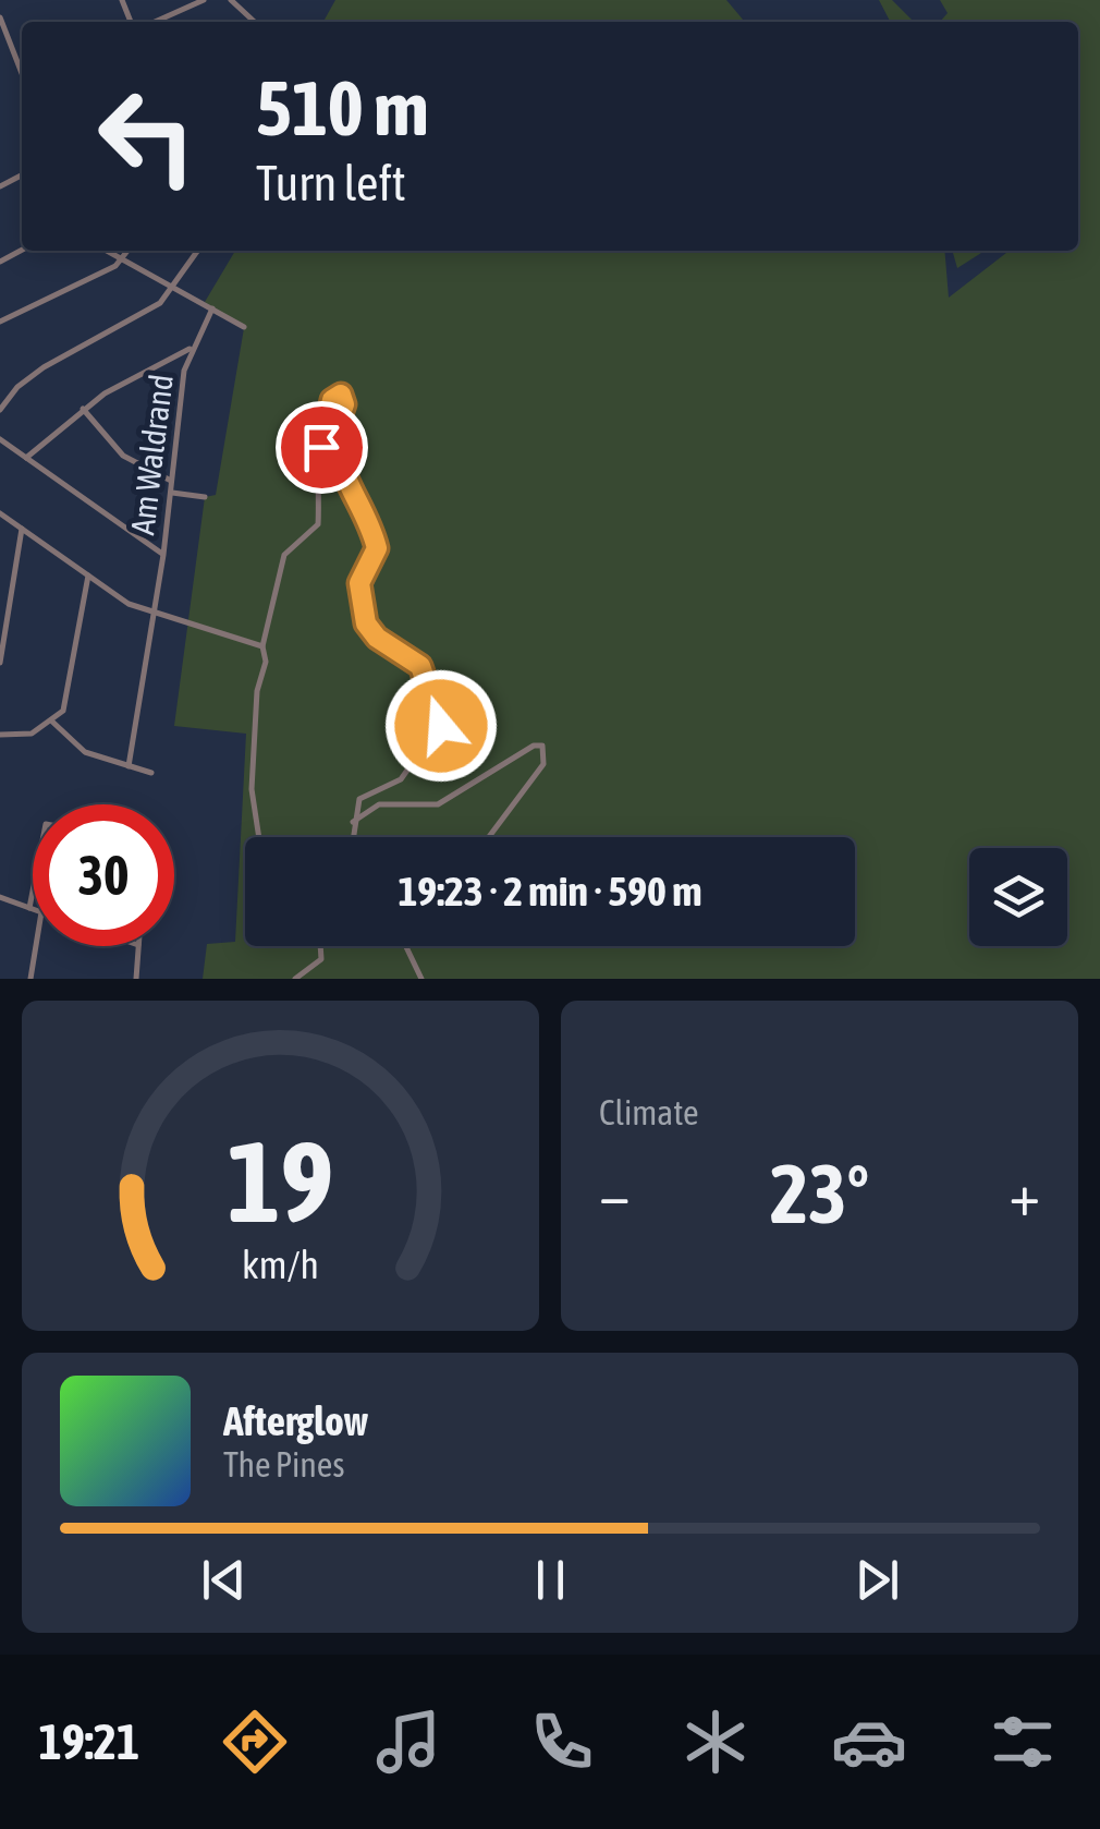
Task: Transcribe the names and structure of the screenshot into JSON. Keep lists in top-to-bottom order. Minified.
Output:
{"streets":{"street":["Am Waldrand"]},"page":{"turn":["510 m","Turn left"],"limit":"30","trip":"19:23 · 2 min · 590 m","tile":"Climate","heat":["−","23°","+"],"song":["Afterglow","The Pines"],"tabs":"19:21","gauge":["19","km/h"]}}
